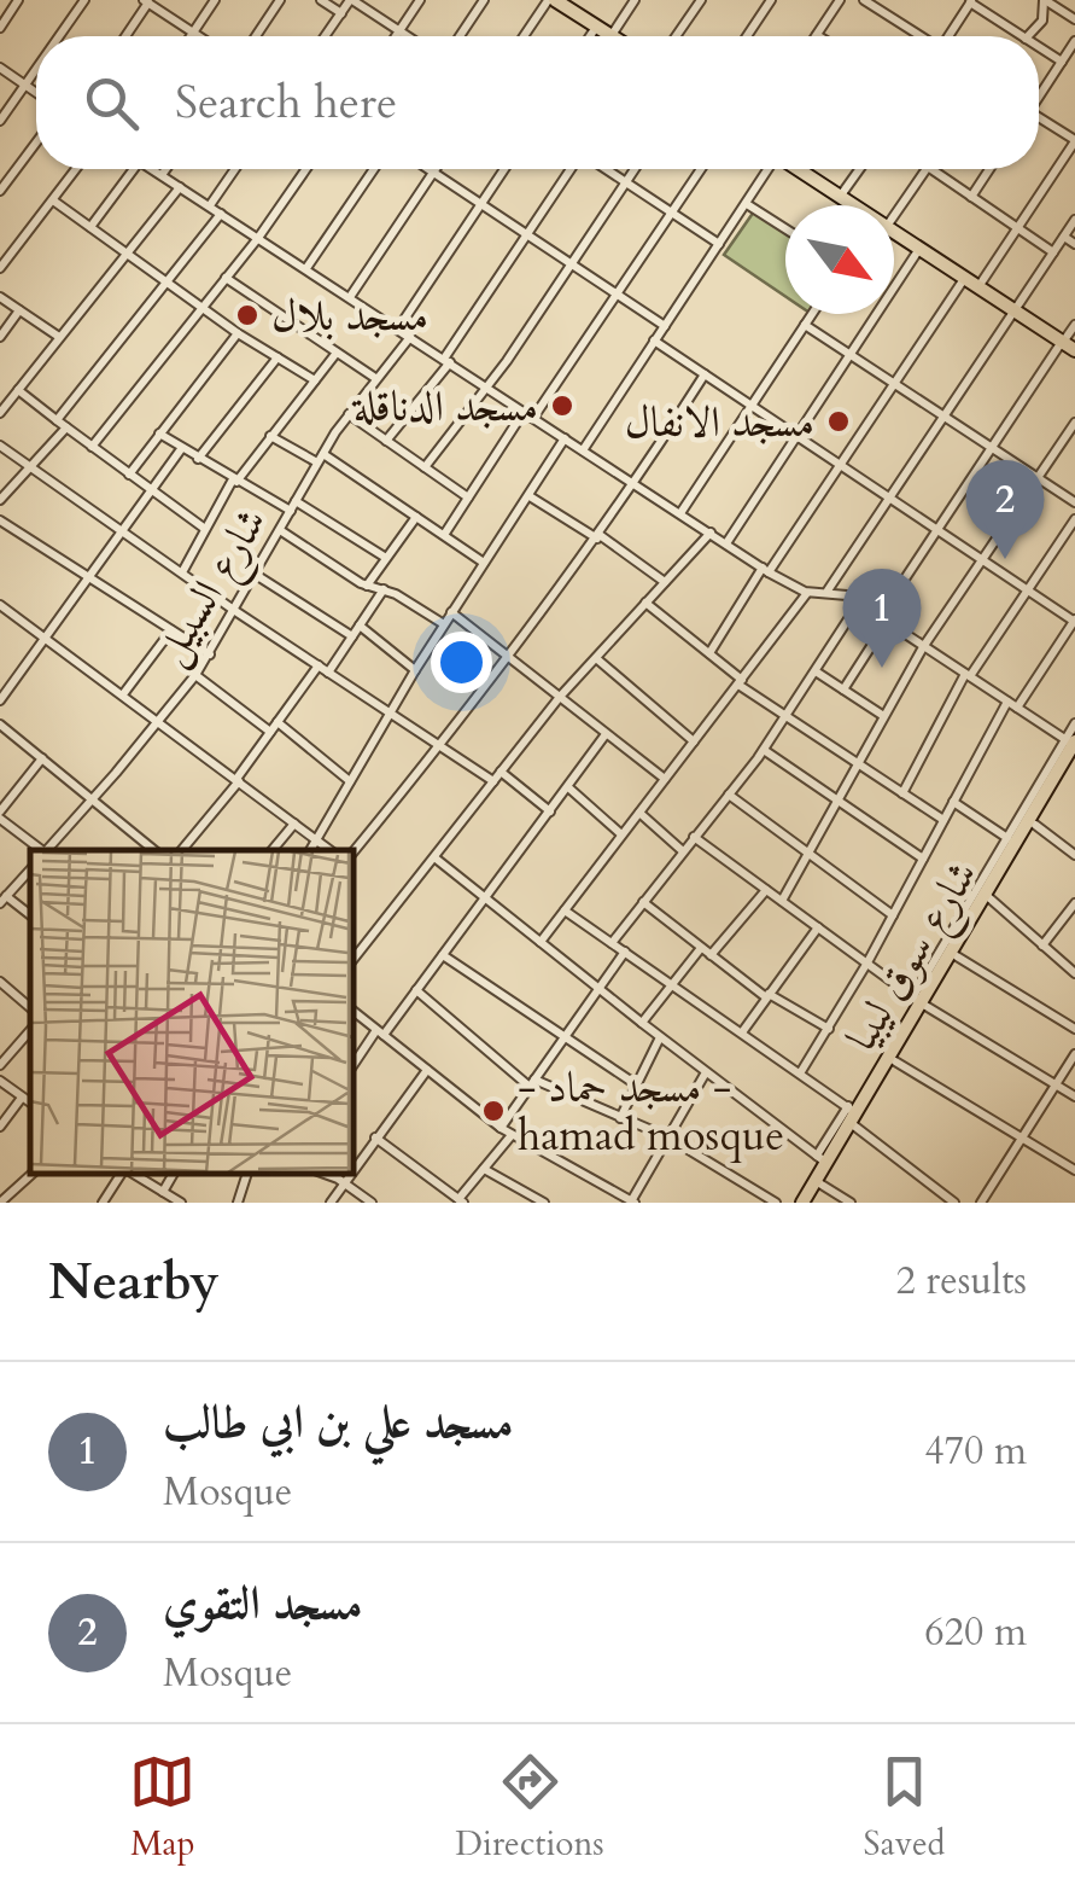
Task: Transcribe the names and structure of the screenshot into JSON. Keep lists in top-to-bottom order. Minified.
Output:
{"streets":{"main road":["شارع سوق ليبيا"],"street":["شارع السبيل"]},"places":["مسجد بلال","مسجد الدناقلة","مسجد الانفال","- مسجد حماد - hamad mosque"],"north":"bottom right","page":{"search":"Search here","pins":["2","1"],"heading":["Nearby","2 results"],"list":[{"mark":"1","name":"مسجد علي بن ابي طالب","note":"Mosque","value":"470 m"},{"mark":"2","name":"مسجد التقوي","note":"Mosque","value":"620 m"}],"nav":["Map","Directions","Saved"]}}
